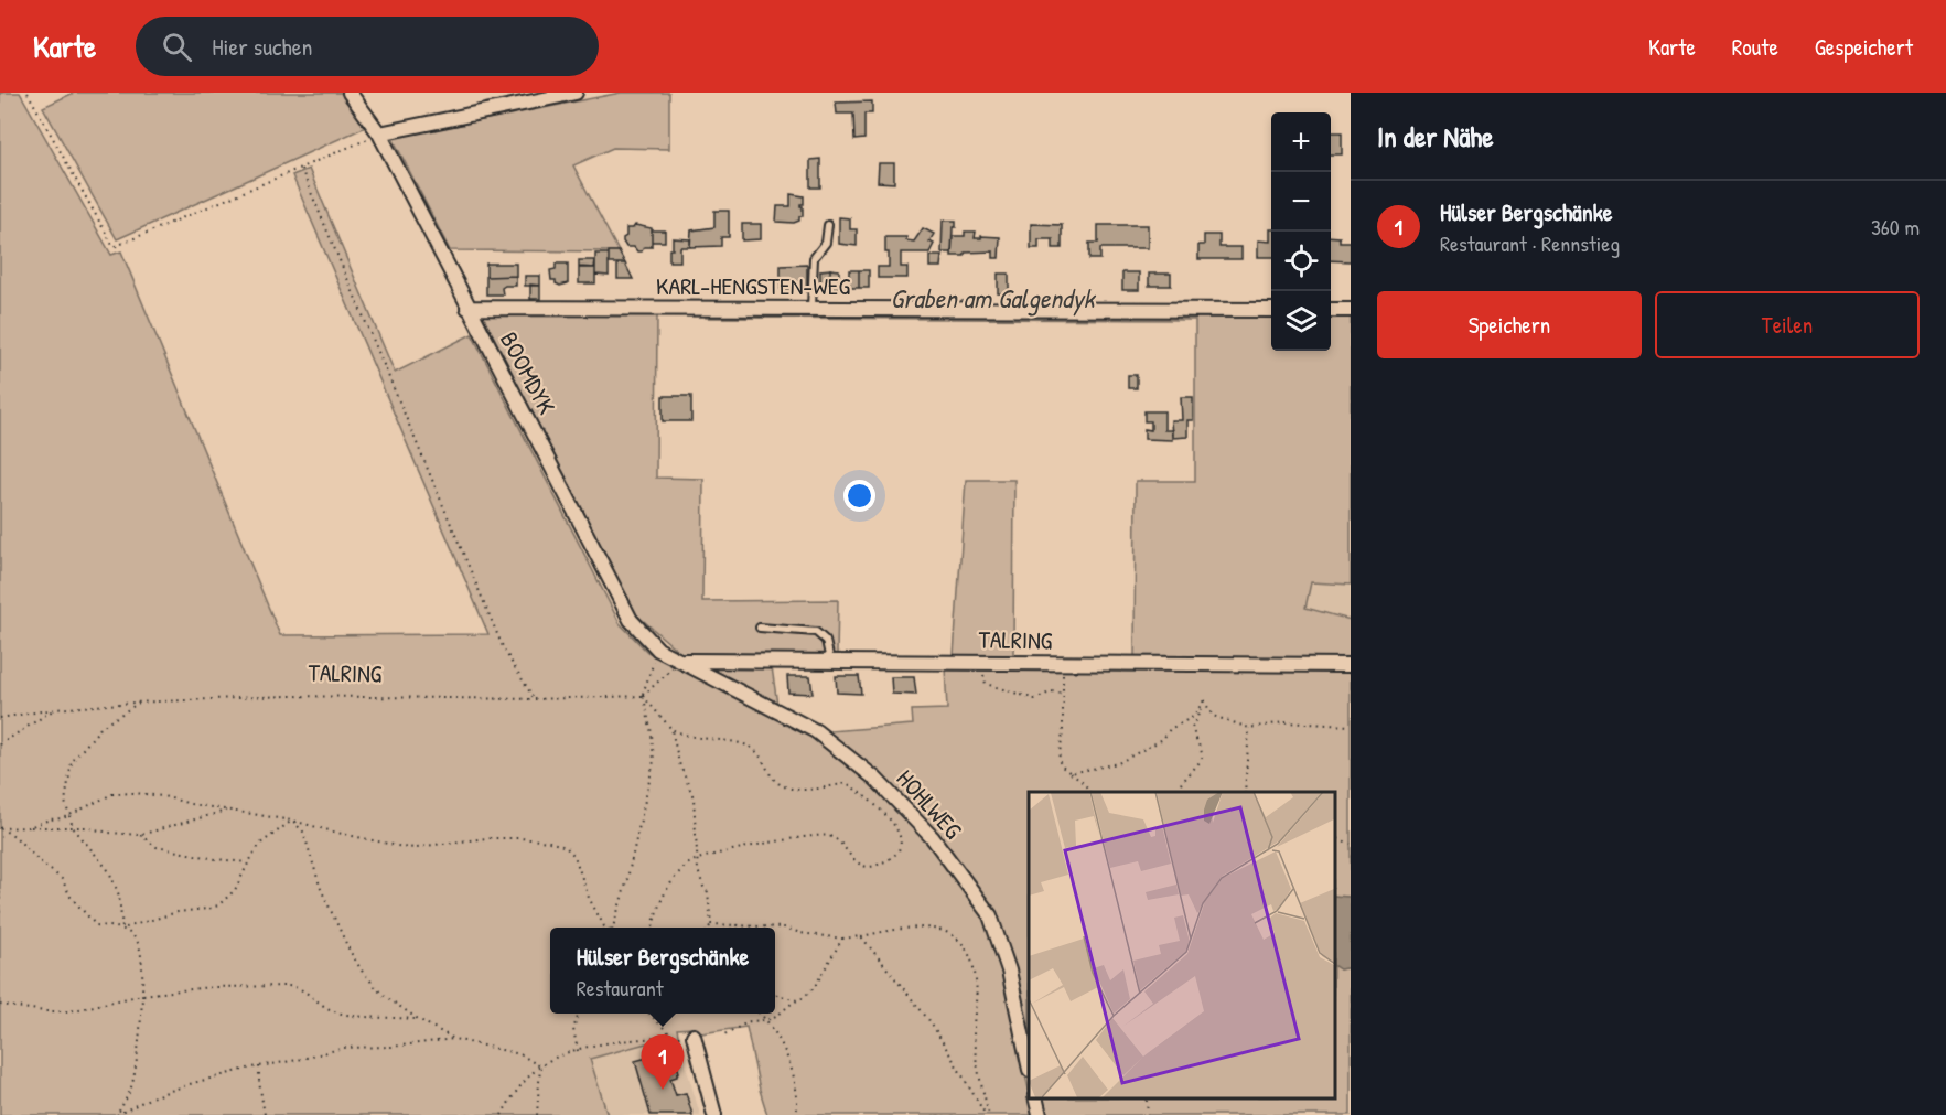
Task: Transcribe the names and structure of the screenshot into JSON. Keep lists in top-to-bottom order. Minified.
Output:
{"streets":{"street":["KARL-HENGSTEN-WEG","BOOMDYK","TALRING","HOHLWEG"]},"crossings":[["KARL-HENGSTEN-WEG","BOOMDYK"],["BOOMDYK","TALRING"],["BOOMDYK","HOHLWEG"],["TALRING","HOHLWEG"]],"water":["Graben am Galgendyk"],"page":{"header":"Karte","search":"Hier suchen","nav":["Karte","Route","Gespeichert"],"heading":"In der Nähe","map_buttons":["+","−"],"list":[{"mark":"1","name":"Hülser Bergschänke","note":"Restaurant · Rennstieg","value":"360 m"}],"buttons":["Speichern","Teilen"],"popup":["Hülser Bergschänke","Restaurant"],"pins":"1"}}
